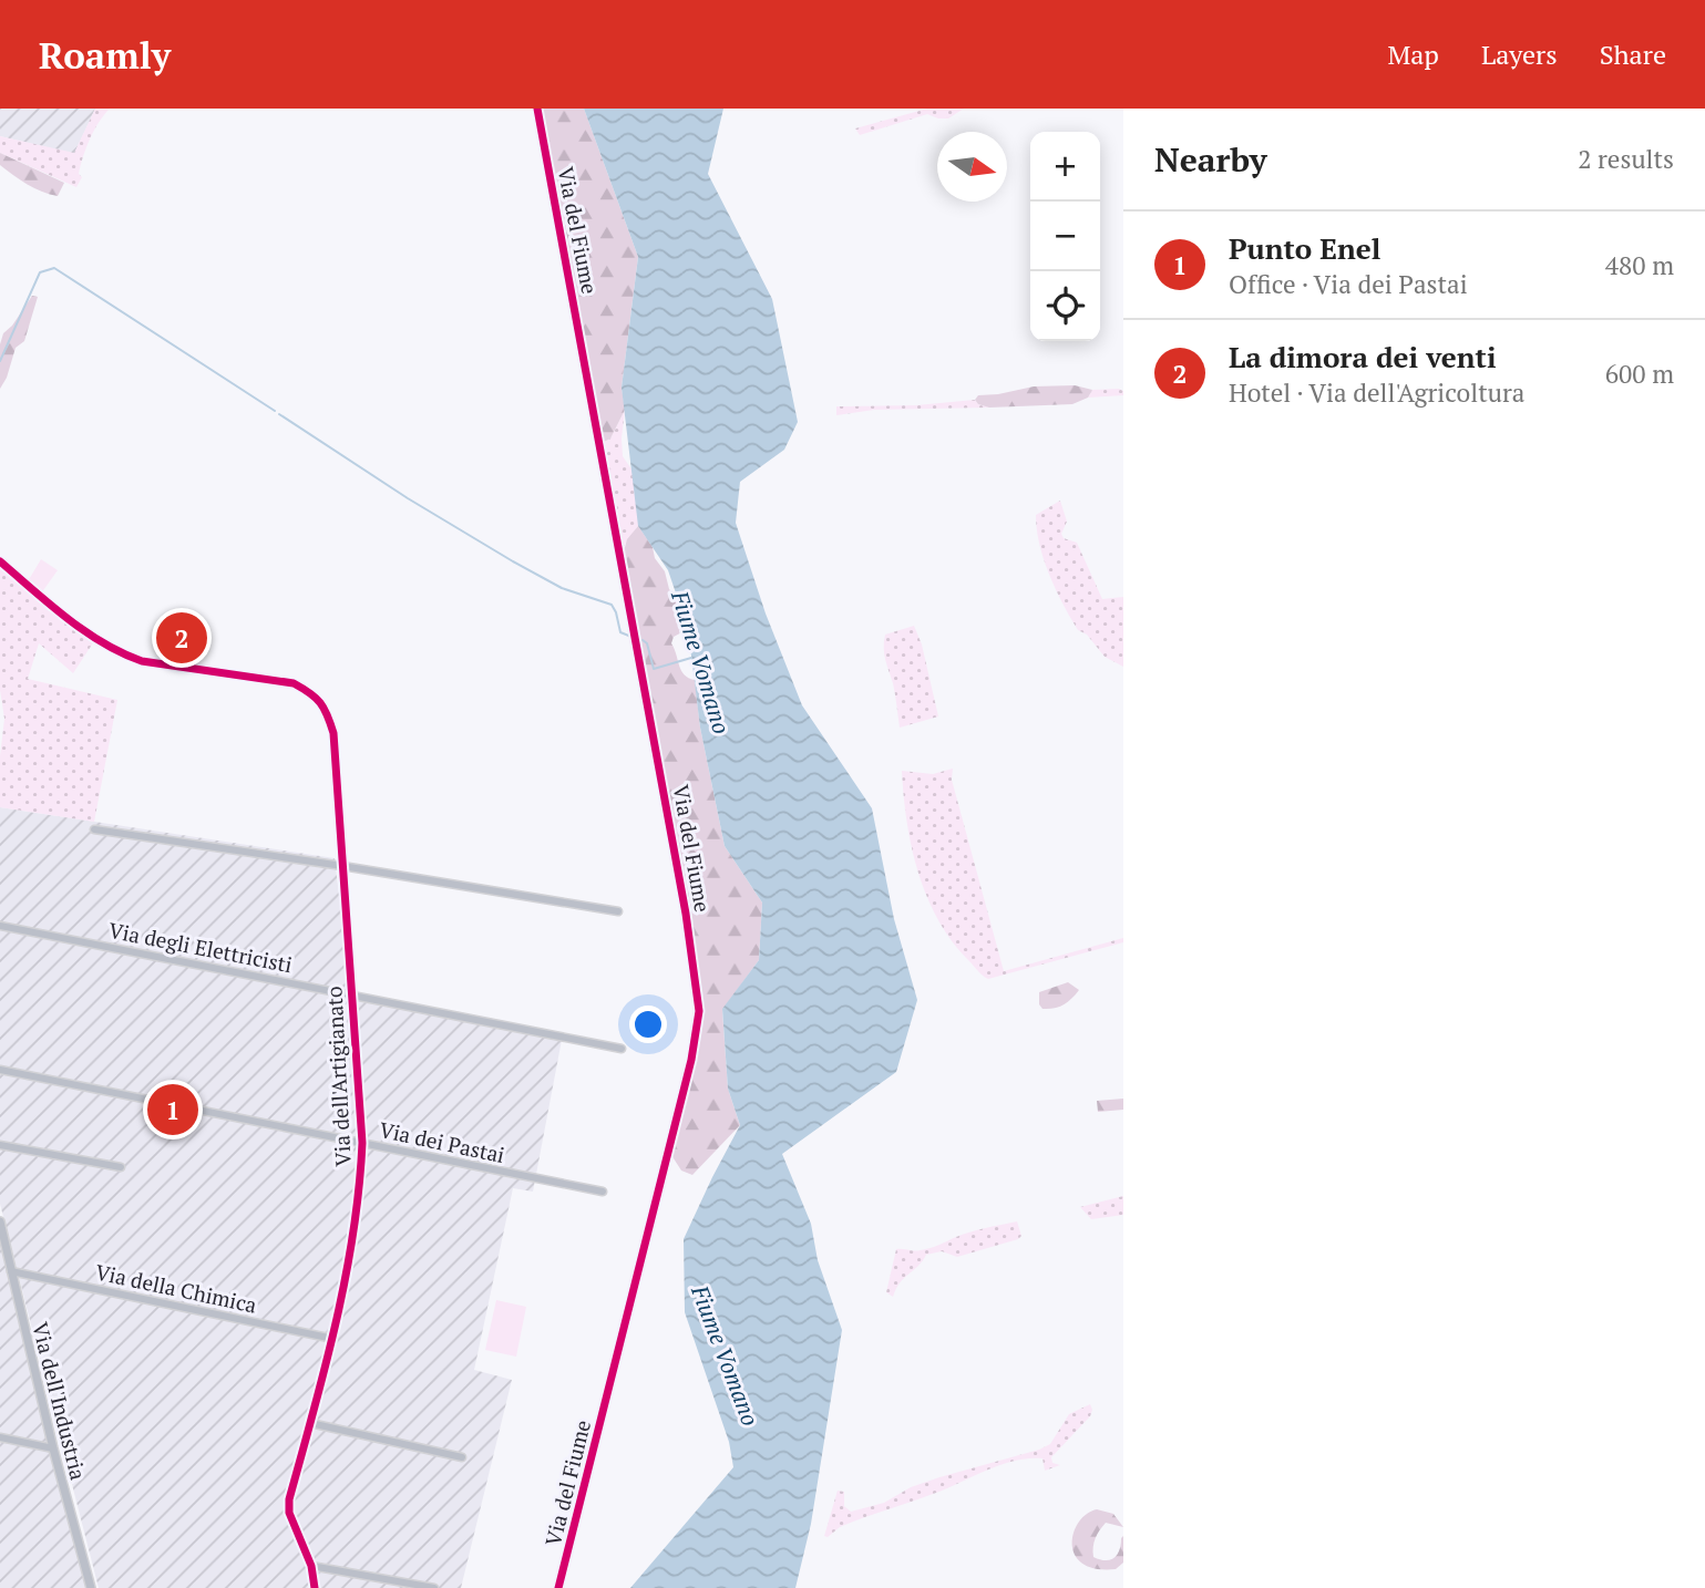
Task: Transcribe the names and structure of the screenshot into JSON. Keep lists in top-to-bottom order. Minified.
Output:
{"streets":{"street":["Via del Fiume","Via degli Elettricisti","Via dell'Artigianato","Via dei Pastai","Via della Chimica","Via dell'Industria"]},"crossings":[["Via degli Elettricisti","Via dell'Artigianato"],["Via dell'Artigianato","Via dei Pastai"],["Via dell'Artigianato","Via della Chimica"],["Via della Chimica","Via dell'Industria"]],"water":["Fiume Vomano"],"north":"right","page":{"header":"Roamly","nav":["Map","Layers","Share"],"heading":["Nearby","2 results"],"map_buttons":["+","−"],"list":[{"mark":"1","name":"Punto Enel","note":"Office · Via dei Pastai","value":"480 m"},{"mark":"2","name":"La dimora dei venti","note":"Hotel · Via dell'Agricoltura","value":"600 m"}],"pins":["2","1"]}}
